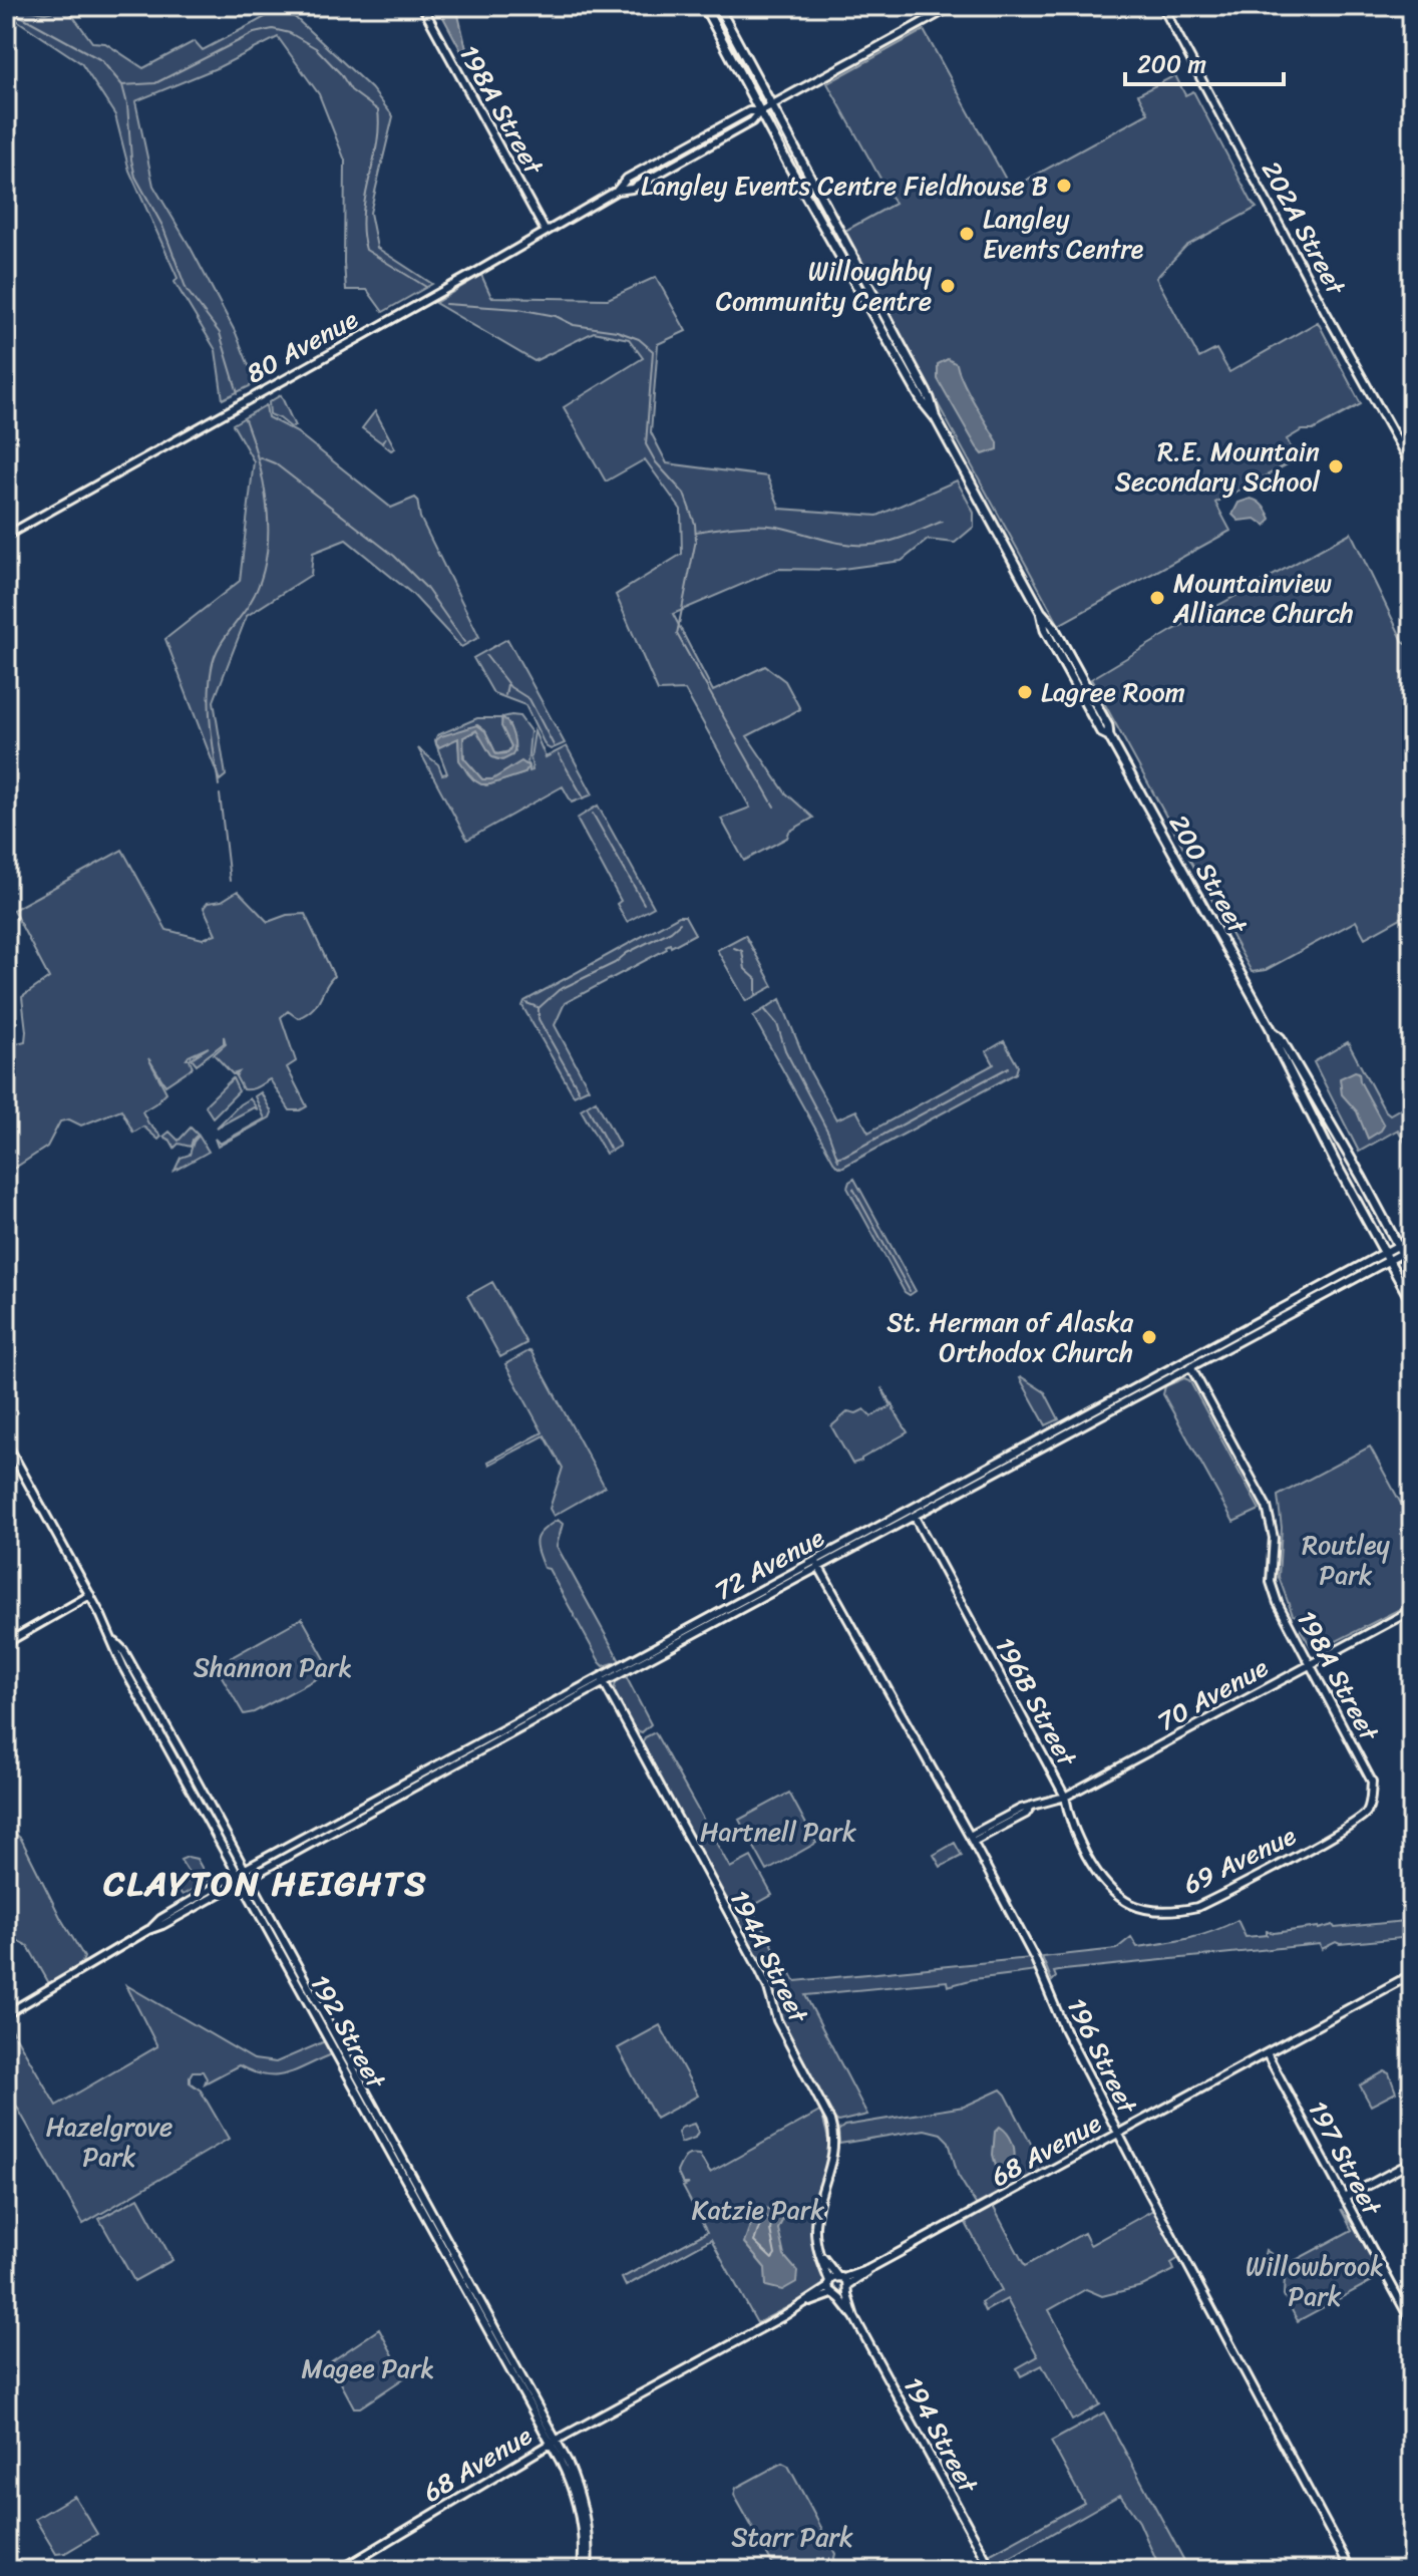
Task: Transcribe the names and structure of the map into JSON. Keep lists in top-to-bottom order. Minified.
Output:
{"streets":{"main road":["198A Street","202A Street","80 Avenue","200 Street","72 Avenue","70 Avenue","196B Street","69 Avenue","194A Street","192 Street","196 Street","68 Avenue","197 Street","194 Street"]},"crossings":[["198A Street","80 Avenue"],["198A Street","72 Avenue"],["198A Street","70 Avenue"],["198A Street","69 Avenue"],["80 Avenue","200 Street"],["200 Street","72 Avenue"],["72 Avenue","196B Street"],["72 Avenue","194A Street"],["72 Avenue","192 Street"],["72 Avenue","196 Street"],["70 Avenue","196B Street"],["70 Avenue","196 Street"],["196B Street","69 Avenue"],["194A Street","194 Street"],["192 Street","68 Avenue"],["196 Street","68 Avenue"],["68 Avenue","197 Street"],["68 Avenue","194 Street"]],"districts":["CLAYTON HEIGHTS"],"parks":["Routley Park","Shannon Park","Hartnell Park","Hazelgrove Park","Katzie Park","Willowbrook Park","Magee Park","Starr Park"],"places":["Langley Events Centre Fieldhouse B","Langley Events Centre","Willoughby Community Centre","R.E. Mountain Secondary School","Mountainview Alliance Church","Lagree Room","St. Herman of Alaska Orthodox Church"],"scale_bar":"200 m"}
